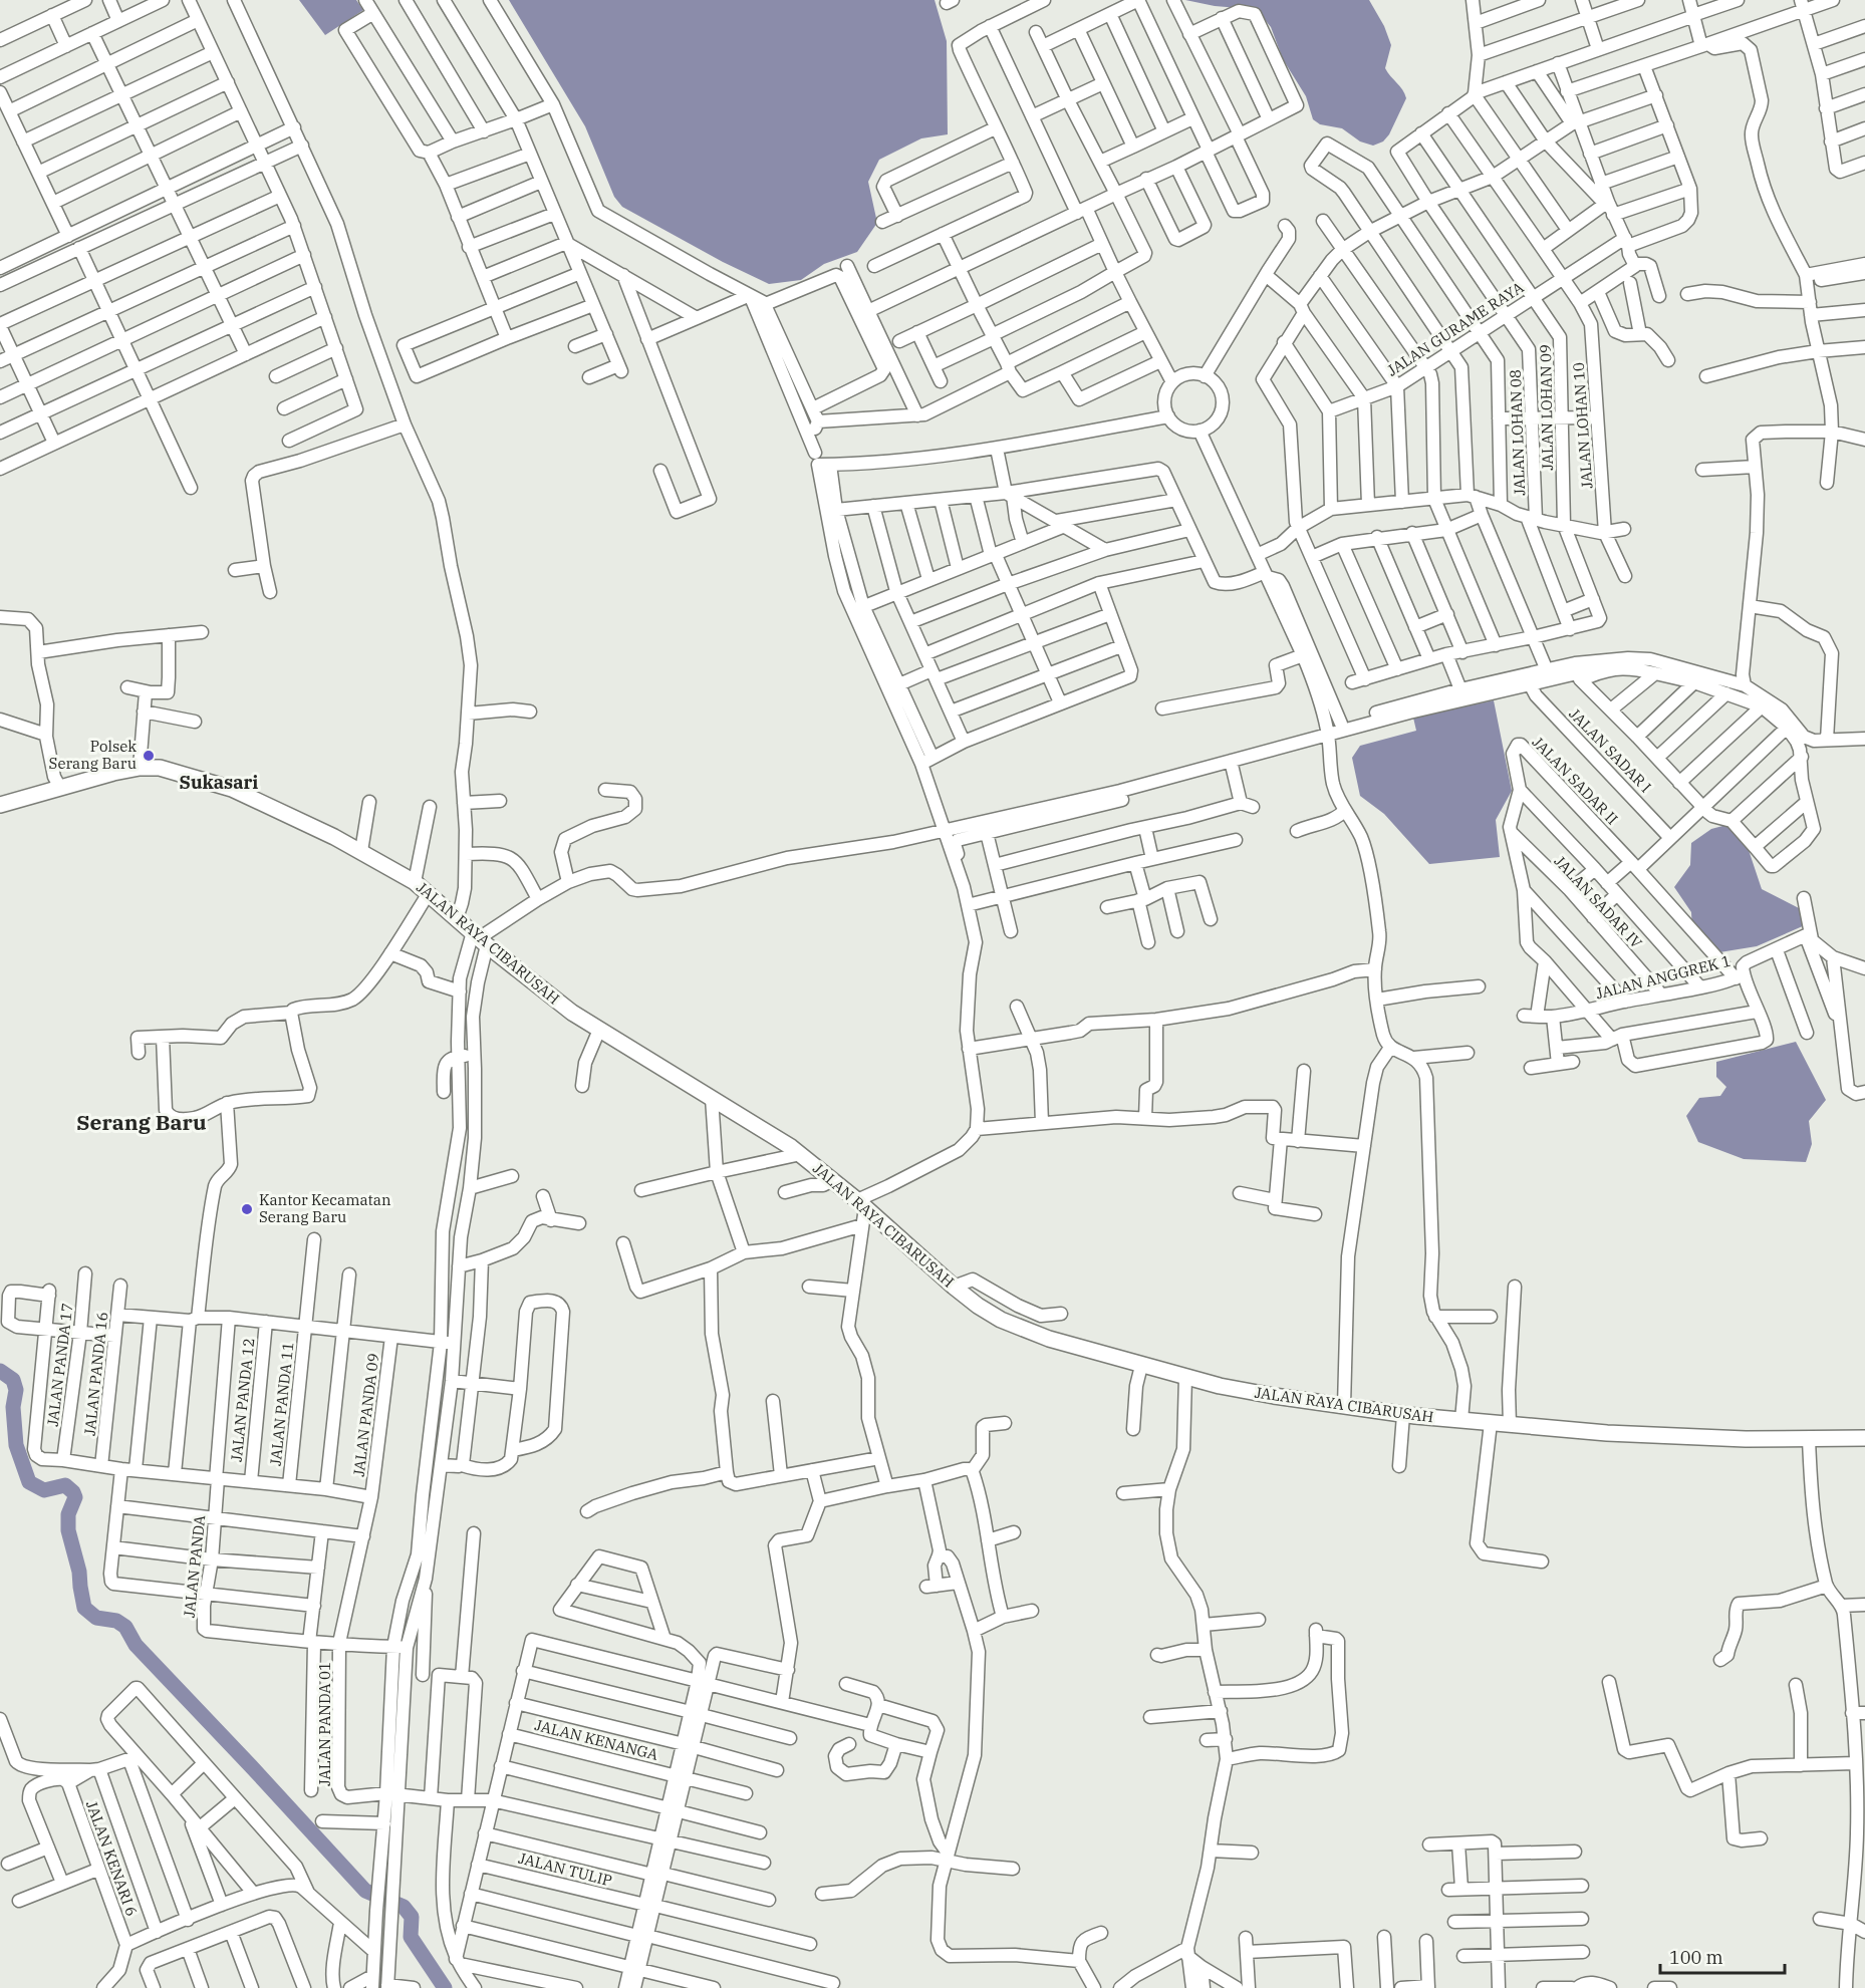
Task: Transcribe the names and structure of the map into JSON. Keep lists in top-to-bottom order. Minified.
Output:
{"streets":{"main road":["JALAN RAYA CIBARUSAH"],"street":["JALAN GURAME RAYA","JALAN LOHAN 09","JALAN LOHAN 10","JALAN LOHAN 08","JALAN SADAR I","JALAN SADAR II","JALAN SADAR IV","JALAN ANGGREK 1","JALAN PANDA 17","JALAN PANDA 16","JALAN PANDA 12","JALAN PANDA 11","JALAN PANDA 09","JALAN PANDA","JALAN PANDA 01","JALAN KENANGA","JALAN KENARI 6","JALAN TULIP"]},"crossings":[["JALAN GURAME RAYA","JALAN LOHAN 09"],["JALAN GURAME RAYA","JALAN LOHAN 10"],["JALAN GURAME RAYA","JALAN LOHAN 08"],["JALAN LOHAN 09","JALAN LOHAN 08"],["JALAN SADAR II","JALAN SADAR IV"],["JALAN SADAR II","JALAN ANGGREK 1"],["JALAN SADAR IV","JALAN ANGGREK 1"],["JALAN PANDA","JALAN PANDA 01"]],"districts":["Sukasari","Serang Baru"],"places":["Polsek Serang Baru","Kantor Kecamatan Serang Baru"],"scale_bar":"100 m"}
